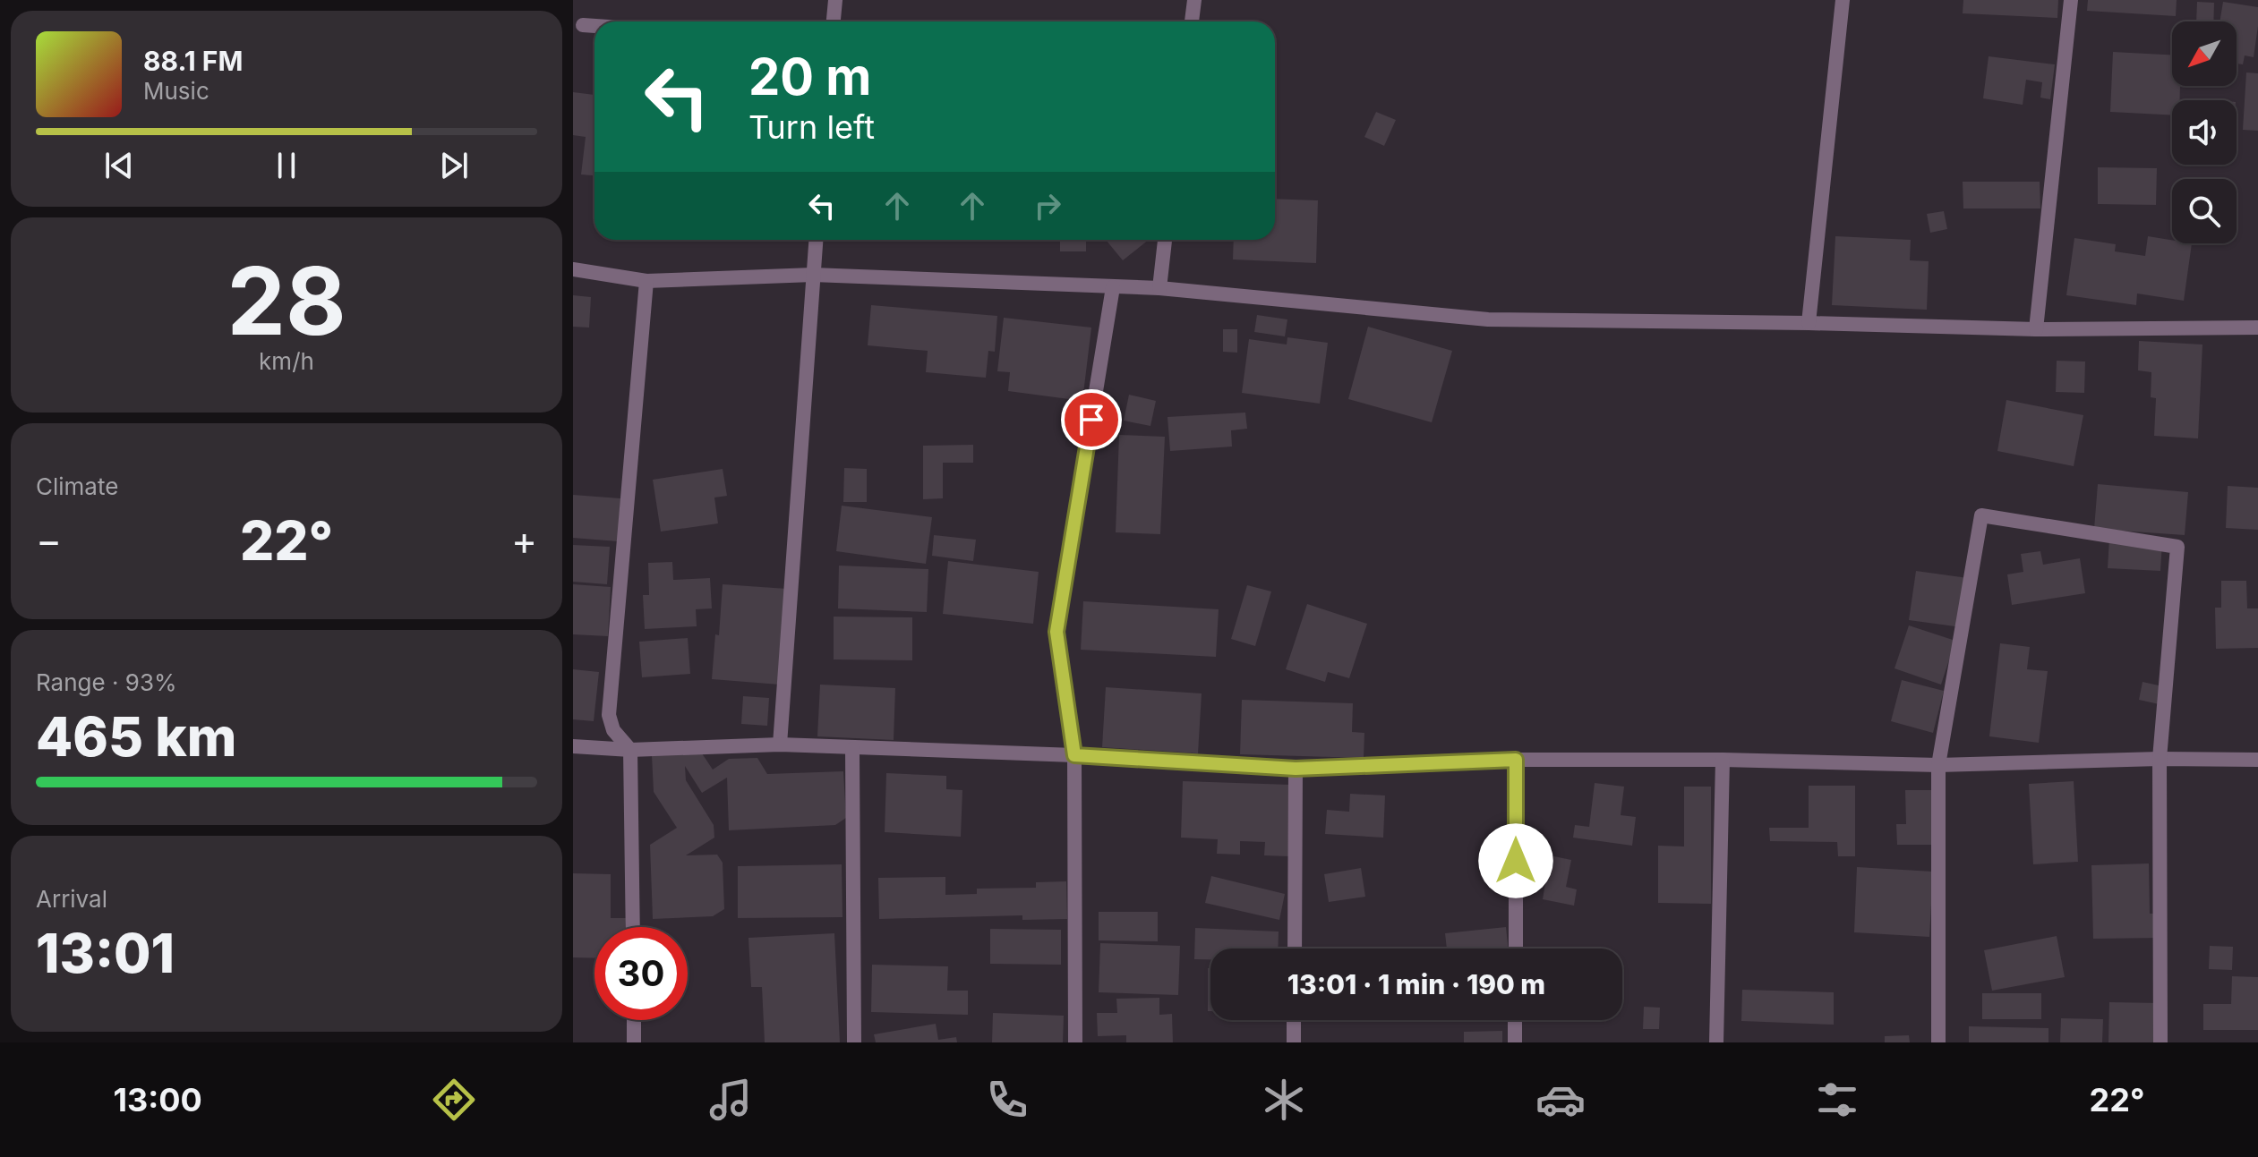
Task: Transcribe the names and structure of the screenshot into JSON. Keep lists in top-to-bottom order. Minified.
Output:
{"north":"bottom left","page":{"turn":["20 m","Turn left"],"song":["88.1 FM","Music"],"tile":[["28","km/h"],"Climate",["Range · 93%","465 km"],["Arrival","13:01"]],"heat":["−","22°","+"],"limit":"30","trip":"13:01 · 1 min · 190 m","tabs":["13:00","22°"]}}
